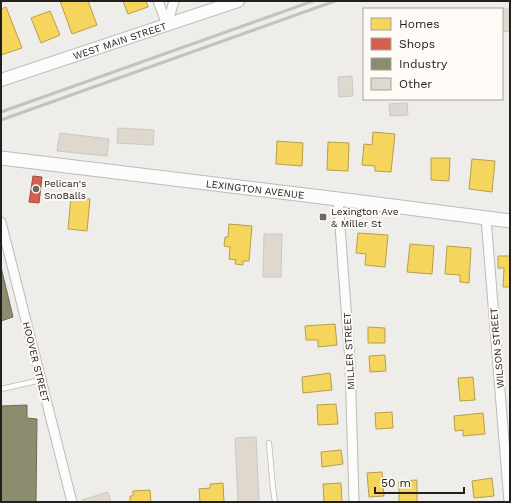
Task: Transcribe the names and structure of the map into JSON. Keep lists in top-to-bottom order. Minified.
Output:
{"streets":{"main road":["LEXINGTON AVENUE"],"street":["WEST MAIN STREET","WILSON STREET","MILLER STREET","HOOVER STREET"]},"crossings":[["LEXINGTON AVENUE","WILSON STREET"],["LEXINGTON AVENUE","MILLER STREET"]],"places":{"other":["Pelican's SnoBalls"],"transit":["Lexington Ave & Miller St"]},"legend":["Homes","Shops","Industry","Other"],"scale_bar":"50 m"}
